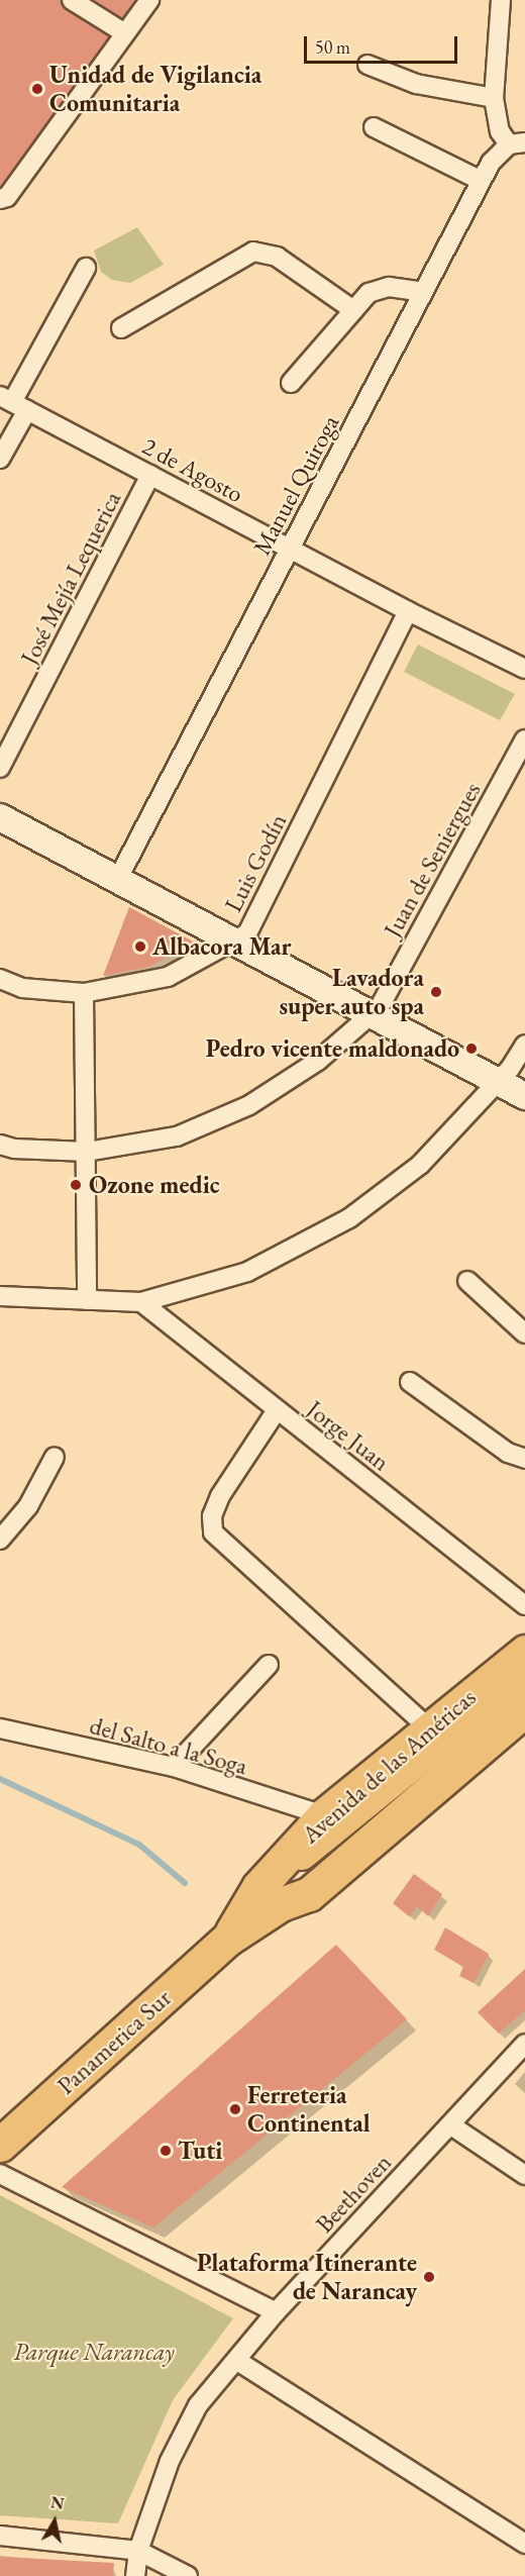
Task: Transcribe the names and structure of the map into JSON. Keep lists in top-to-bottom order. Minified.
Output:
{"streets":{"highway":["Avenida de las Américas","Panamerica Sur"],"street":["2 de Agosto","Manuel Quiroga","José Mejía Lequerica","Juan de Seniergues","Luis Godín","Jorge Juan","del Salto a la Soga","Beethoven"]},"crossings":[["2 de Agosto","Manuel Quiroga"],["2 de Agosto","José Mejía Lequerica"],["2 de Agosto","Luis Godín"],["del Salto a la Soga","Avenida de las Américas"],["Avenida de las Américas","Panamerica Sur"]],"parks":["Parque Narancay"],"places":["Unidad de Vigilancia Comunitaria","Albacora Mar","Lavadora super auto spa","Pedro vicente maldonado","Ozone medic","Ferreteria Continental","Tuti","Plataforma Itinerante de Narancay"],"scale_bar":"50 m","north":"top"}
